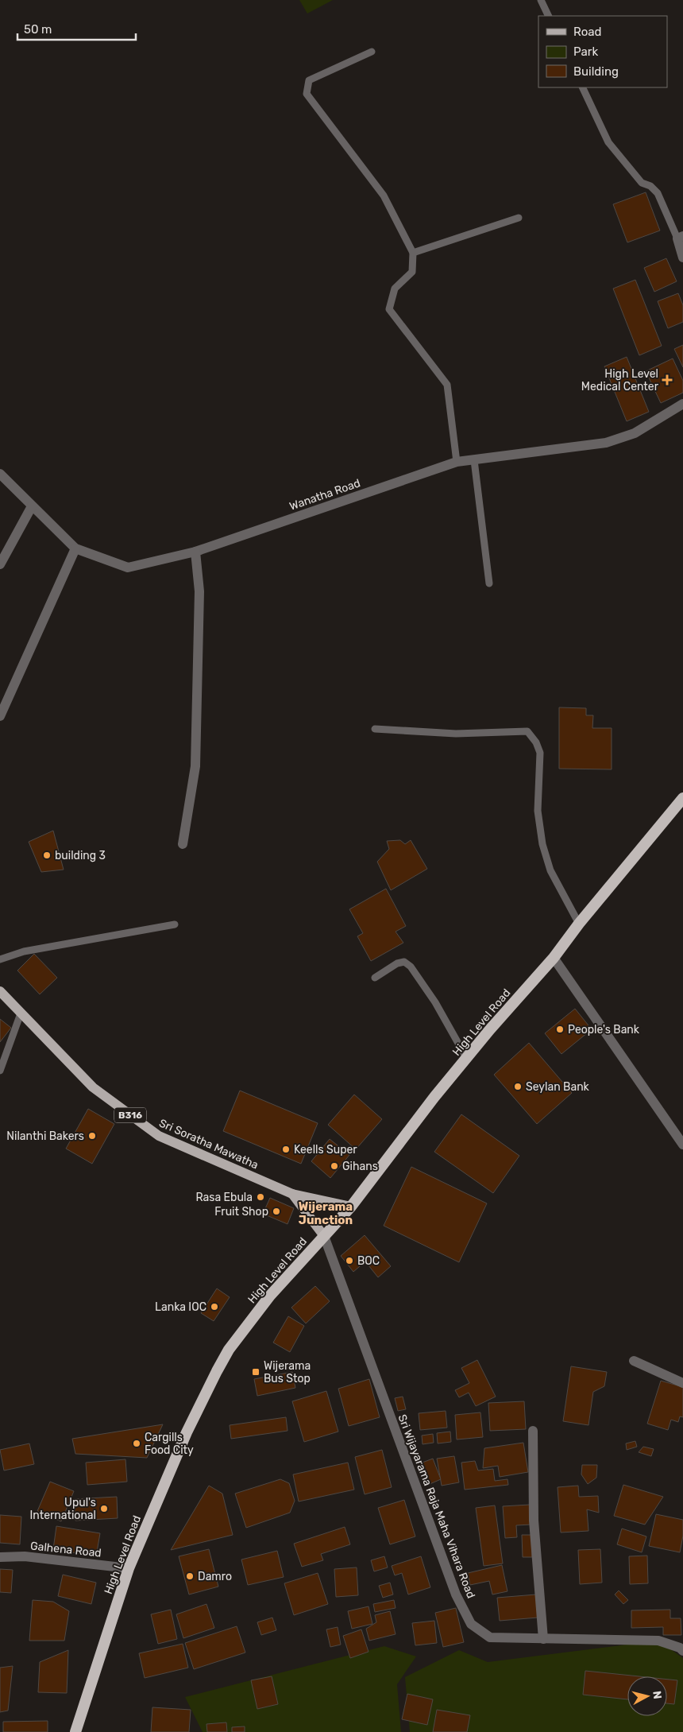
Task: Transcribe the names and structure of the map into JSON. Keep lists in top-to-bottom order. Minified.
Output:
{"streets":{"highway":["High Level Road"],"main road":["B316","Sri Soratha Mawatha"],"street":["Wanatha Road","Sri Wijayarama Raja Maha Vihara Road","Galhena Road"]},"crossings":[["High Level Road","Sri Soratha Mawatha"],["High Level Road","Sri Wijayarama Raja Maha Vihara Road"],["High Level Road","Galhena Road"],["Sri Soratha Mawatha","Sri Wijayarama Raja Maha Vihara Road"]],"districts":["Wijerama Junction"],"places":{"health":["High Level Medical Center"],"other":["building 3","People's Bank","Seylan Bank","Nilanthi Bakers","Keells Super","Gihans","Rasa Ebula","Fruit Shop","BOC","Lanka IOC","Cargills Food City","Upul's International","Damro"],"transit":["Wijerama Bus Stop"]},"legend":["Road","Park","Building"],"scale_bar":"50 m","north":"right"}
